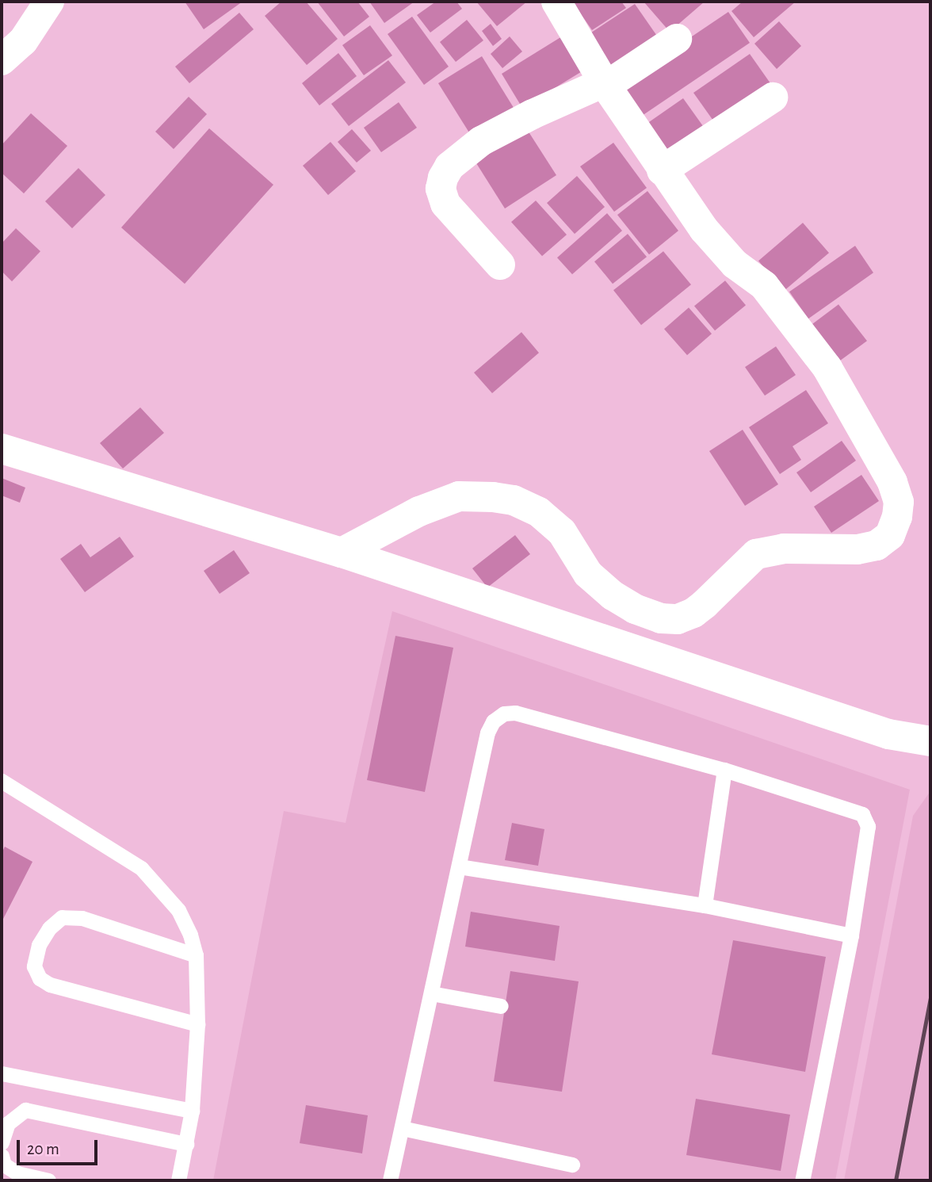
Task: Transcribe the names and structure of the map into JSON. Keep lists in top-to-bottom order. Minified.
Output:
{"scale_bar":"20 m"}
